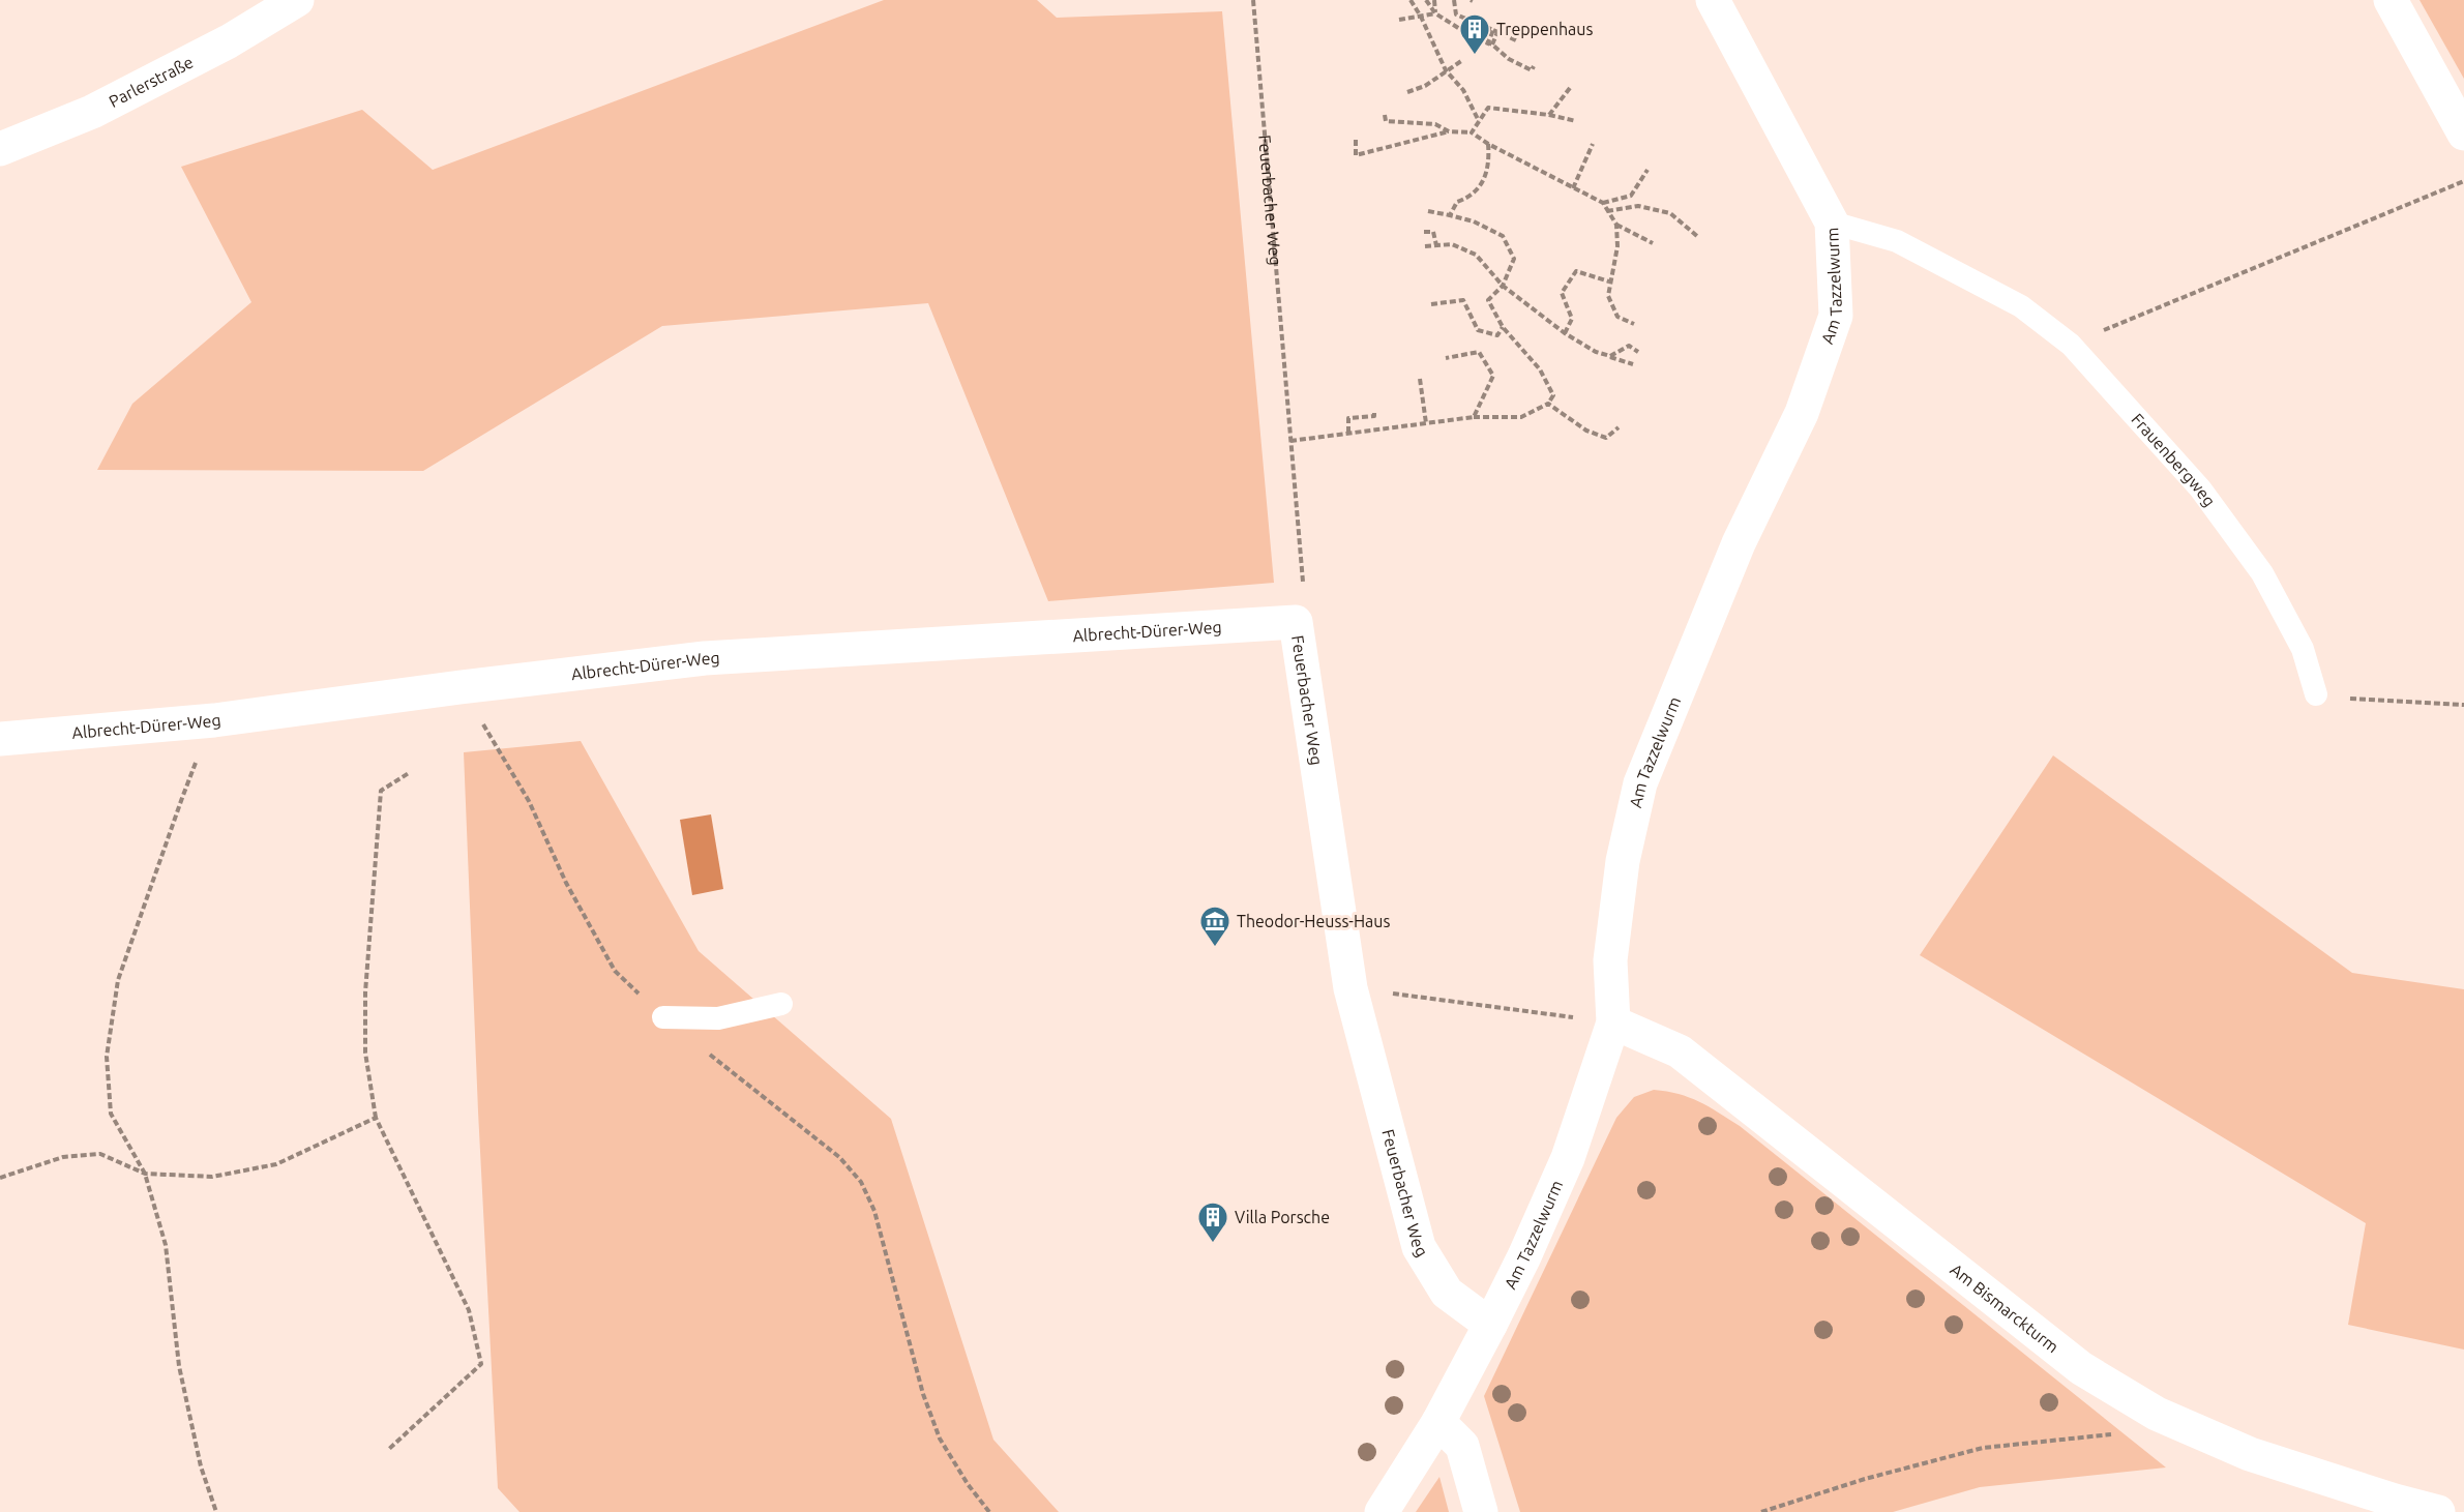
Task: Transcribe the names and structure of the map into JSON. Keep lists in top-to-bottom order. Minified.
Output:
{"streets":{"street":["Parlerstraße","Feuerbacher Weg","Am Tazzelwurm","Albrecht-Dürer-Weg","Am Bismarckturm"],"lane":["Frauenbergweg"]},"crossings":[["Feuerbacher Weg","Am Tazzelwurm"],["Feuerbacher Weg","Albrecht-Dürer-Weg"],["Am Tazzelwurm","Frauenbergweg"],["Am Tazzelwurm","Am Bismarckturm"]],"places":{"building":["Treppenhaus","Villa Porsche"],"museum":["Theodor-Heuss-Haus"]}}
